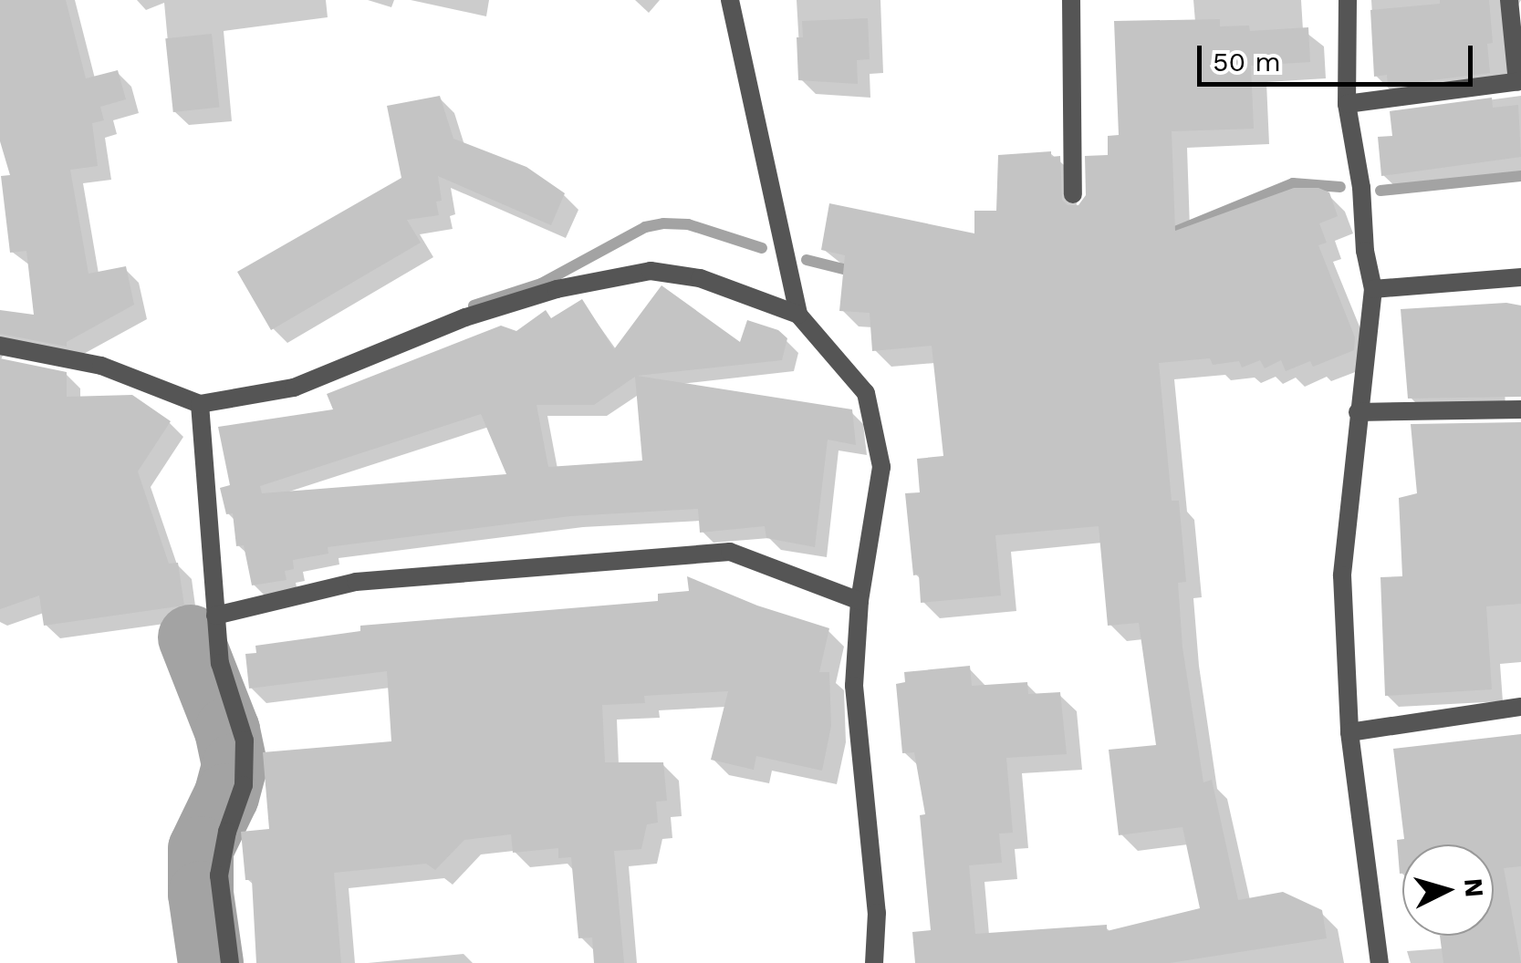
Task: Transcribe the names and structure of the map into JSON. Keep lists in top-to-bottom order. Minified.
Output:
{"scale_bar":"50 m","north":"right"}
